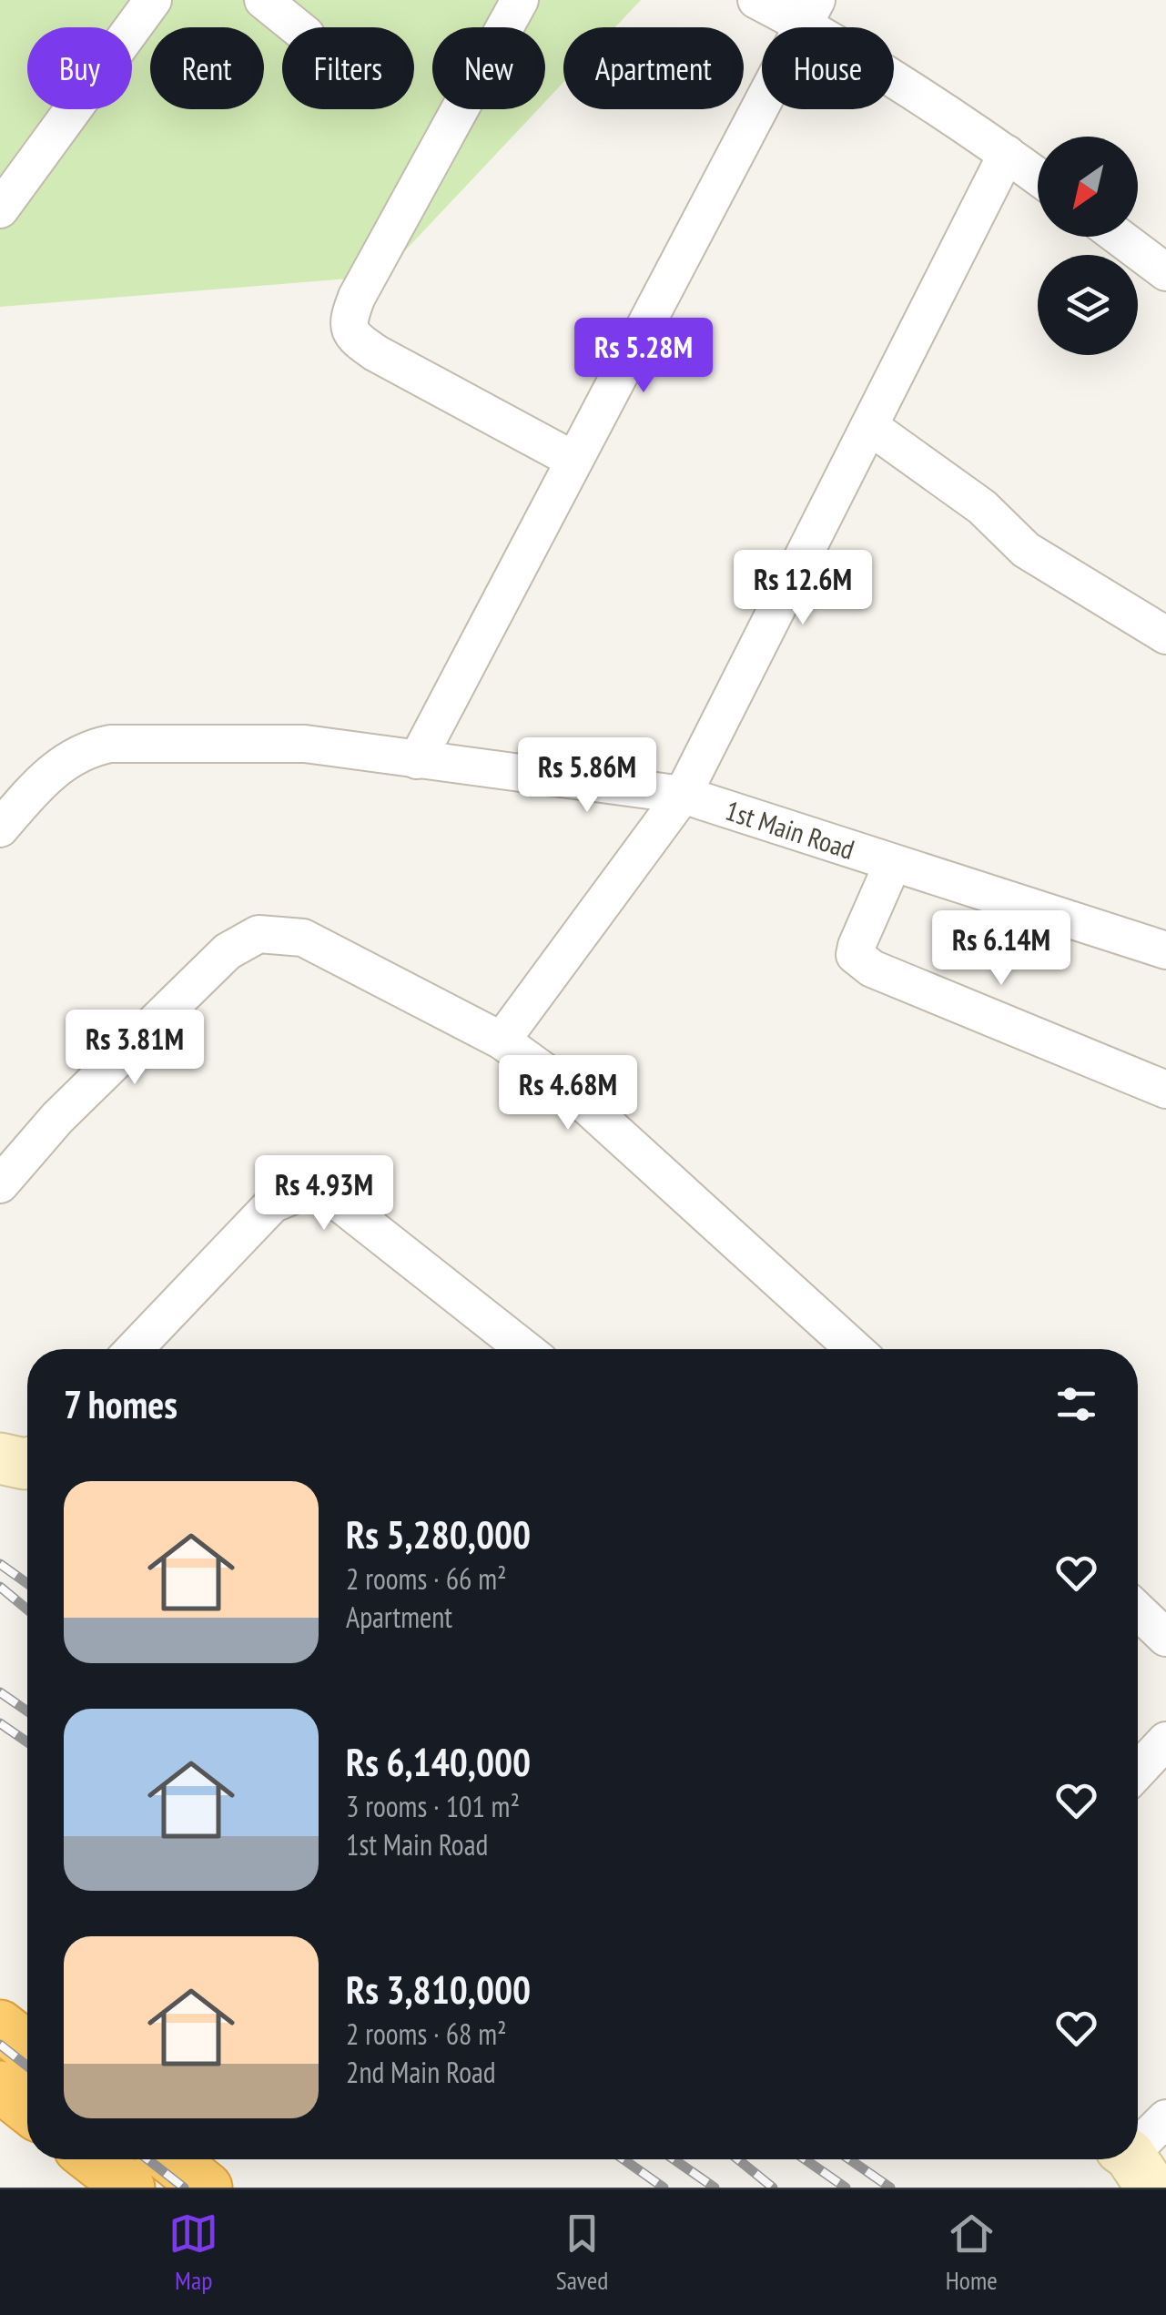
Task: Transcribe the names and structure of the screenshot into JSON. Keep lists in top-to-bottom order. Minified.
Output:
{"streets":{"street":["1st Main Road"]},"north":"bottom left","page":{"chip":["Buy","Rent","Filters","New","Apartment","House"],"price":["Rs 5.28M","Rs 12.6M","Rs 5.86M","Rs 6.14M","Rs 3.81M","Rs 4.68M","Rs 4.93M"],"heading":"7 homes","list":[{"name":"Rs 5,280,000","note":"2 rooms · 66 m² · Apartment"},{"name":"Rs 6,140,000","note":"3 rooms · 101 m² · 1st Main Road"},{"name":"Rs 3,810,000","note":"2 rooms · 68 m² · 2nd Main Road"}],"tabs":["Map","Saved","Home"]}}
